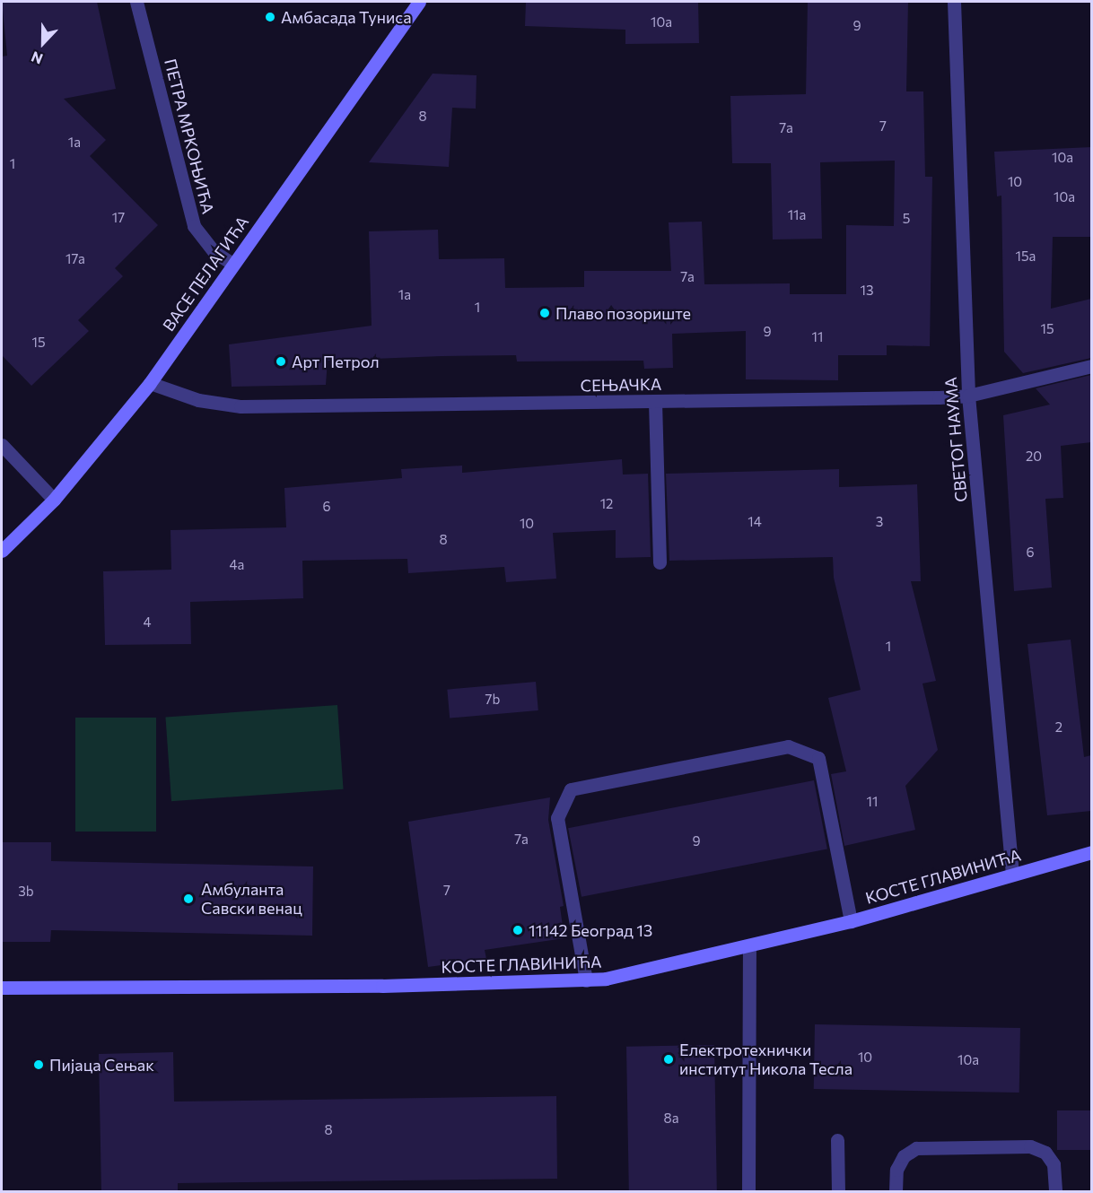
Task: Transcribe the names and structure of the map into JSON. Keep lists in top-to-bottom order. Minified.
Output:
{"streets":{"street":["ПЕТРА МРКОЊИЋА","ВАСЕ ПЕЛАГИЋА","СЕЊАЧКА","СВЕТОГ НАУМА","КОСТЕ ГЛАВИНИЋА"]},"crossings":[["ПЕТРА МРКОЊИЋА","ВАСЕ ПЕЛАГИЋА"],["ВАСЕ ПЕЛАГИЋА","СЕЊАЧКА"],["СЕЊАЧКА","СВЕТОГ НАУМА"],["СВЕТОГ НАУМА","КОСТЕ ГЛАВИНИЋА"]],"places":["Амбасада Туниса","Плаво позориште","Арт Петрол","Амбуланта Савски венац","11142 Београд 13","Електротехнички институт Никола Тесла","Пијаца Сењак"],"house_numbers":["10a","9","8","7","7a","1a","10a","1","10","10a","11a","17","5","15a","17a","7a","13","1a","1","15","9","11","15","20","12","6","14","3","10","8","6","4a","4","1","7b","2","11","7a","9","7","3b","10","10a","8a","8"],"north":"bottom"}
